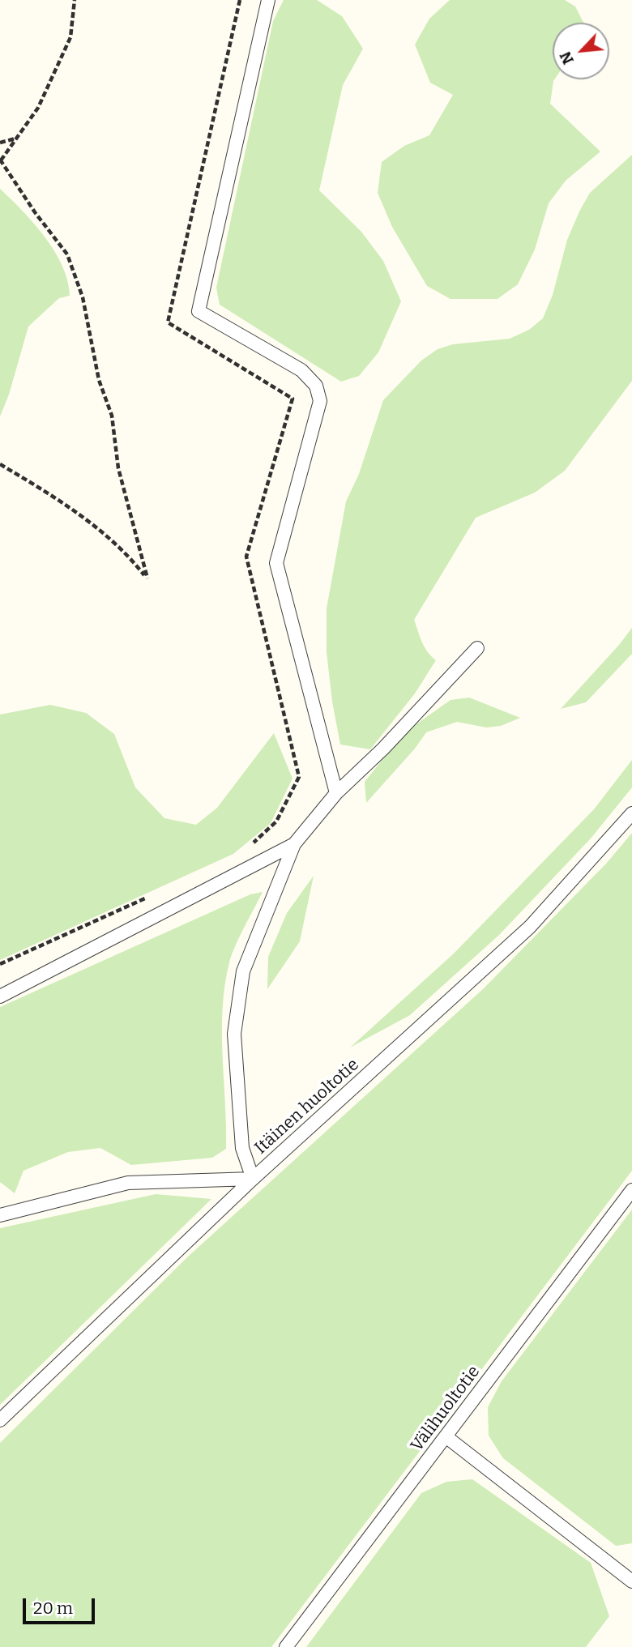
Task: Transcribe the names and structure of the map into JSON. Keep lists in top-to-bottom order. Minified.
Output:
{"streets":{"lane":["Itäinen huoltotie","Välihuoltotie"]},"scale_bar":"20 m","north":"bottom left"}
